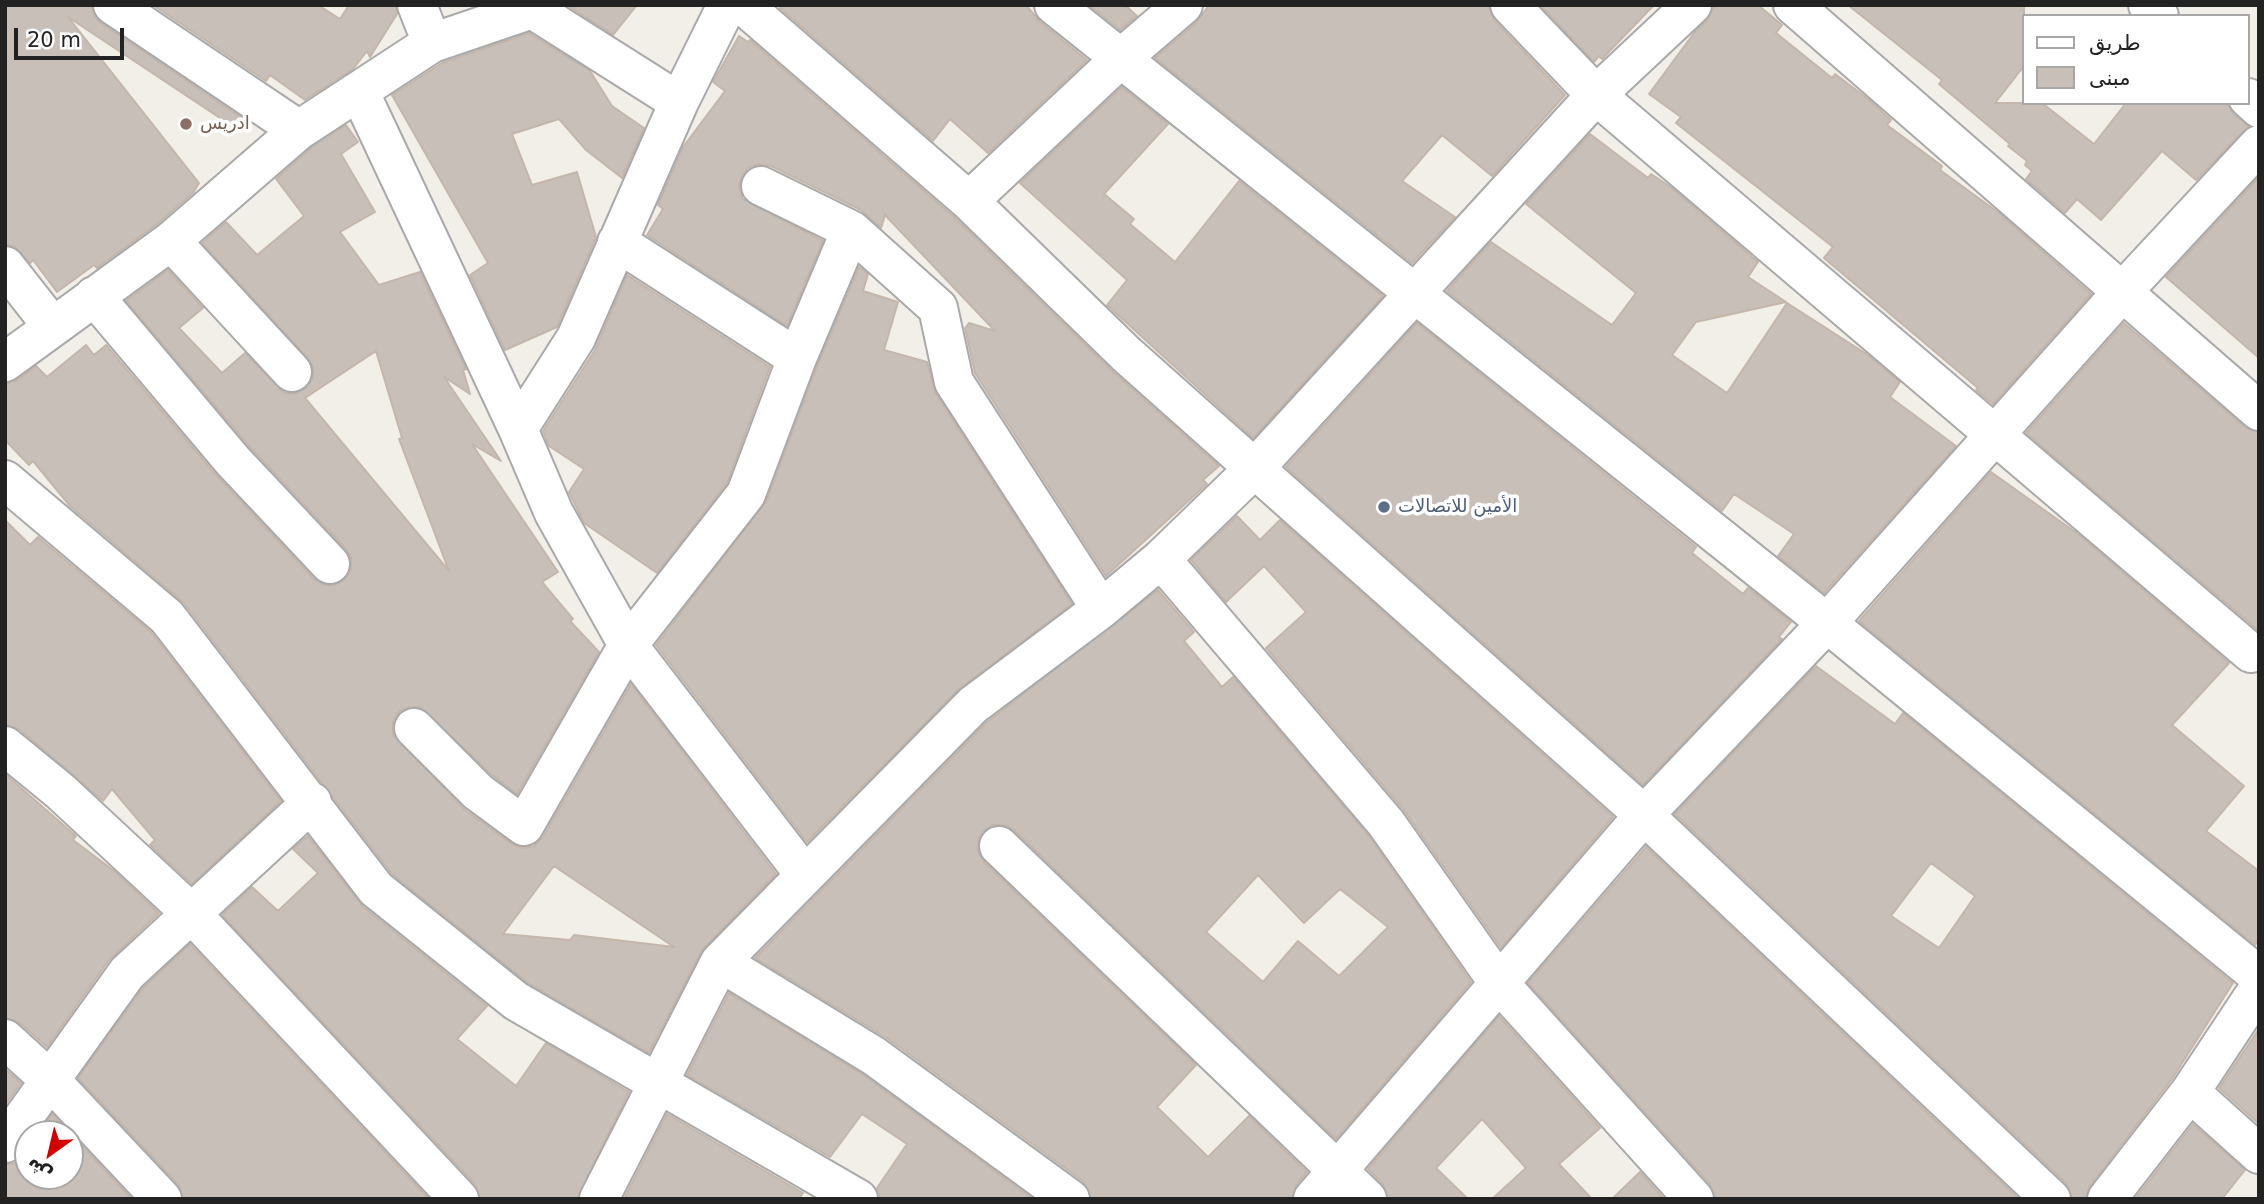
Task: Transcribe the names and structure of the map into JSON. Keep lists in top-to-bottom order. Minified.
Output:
{"places":["ادريس","الأمين للاتصالات"],"legend":["طريق","مبنى"],"scale_bar":"20 m","north":"bottom left"}
